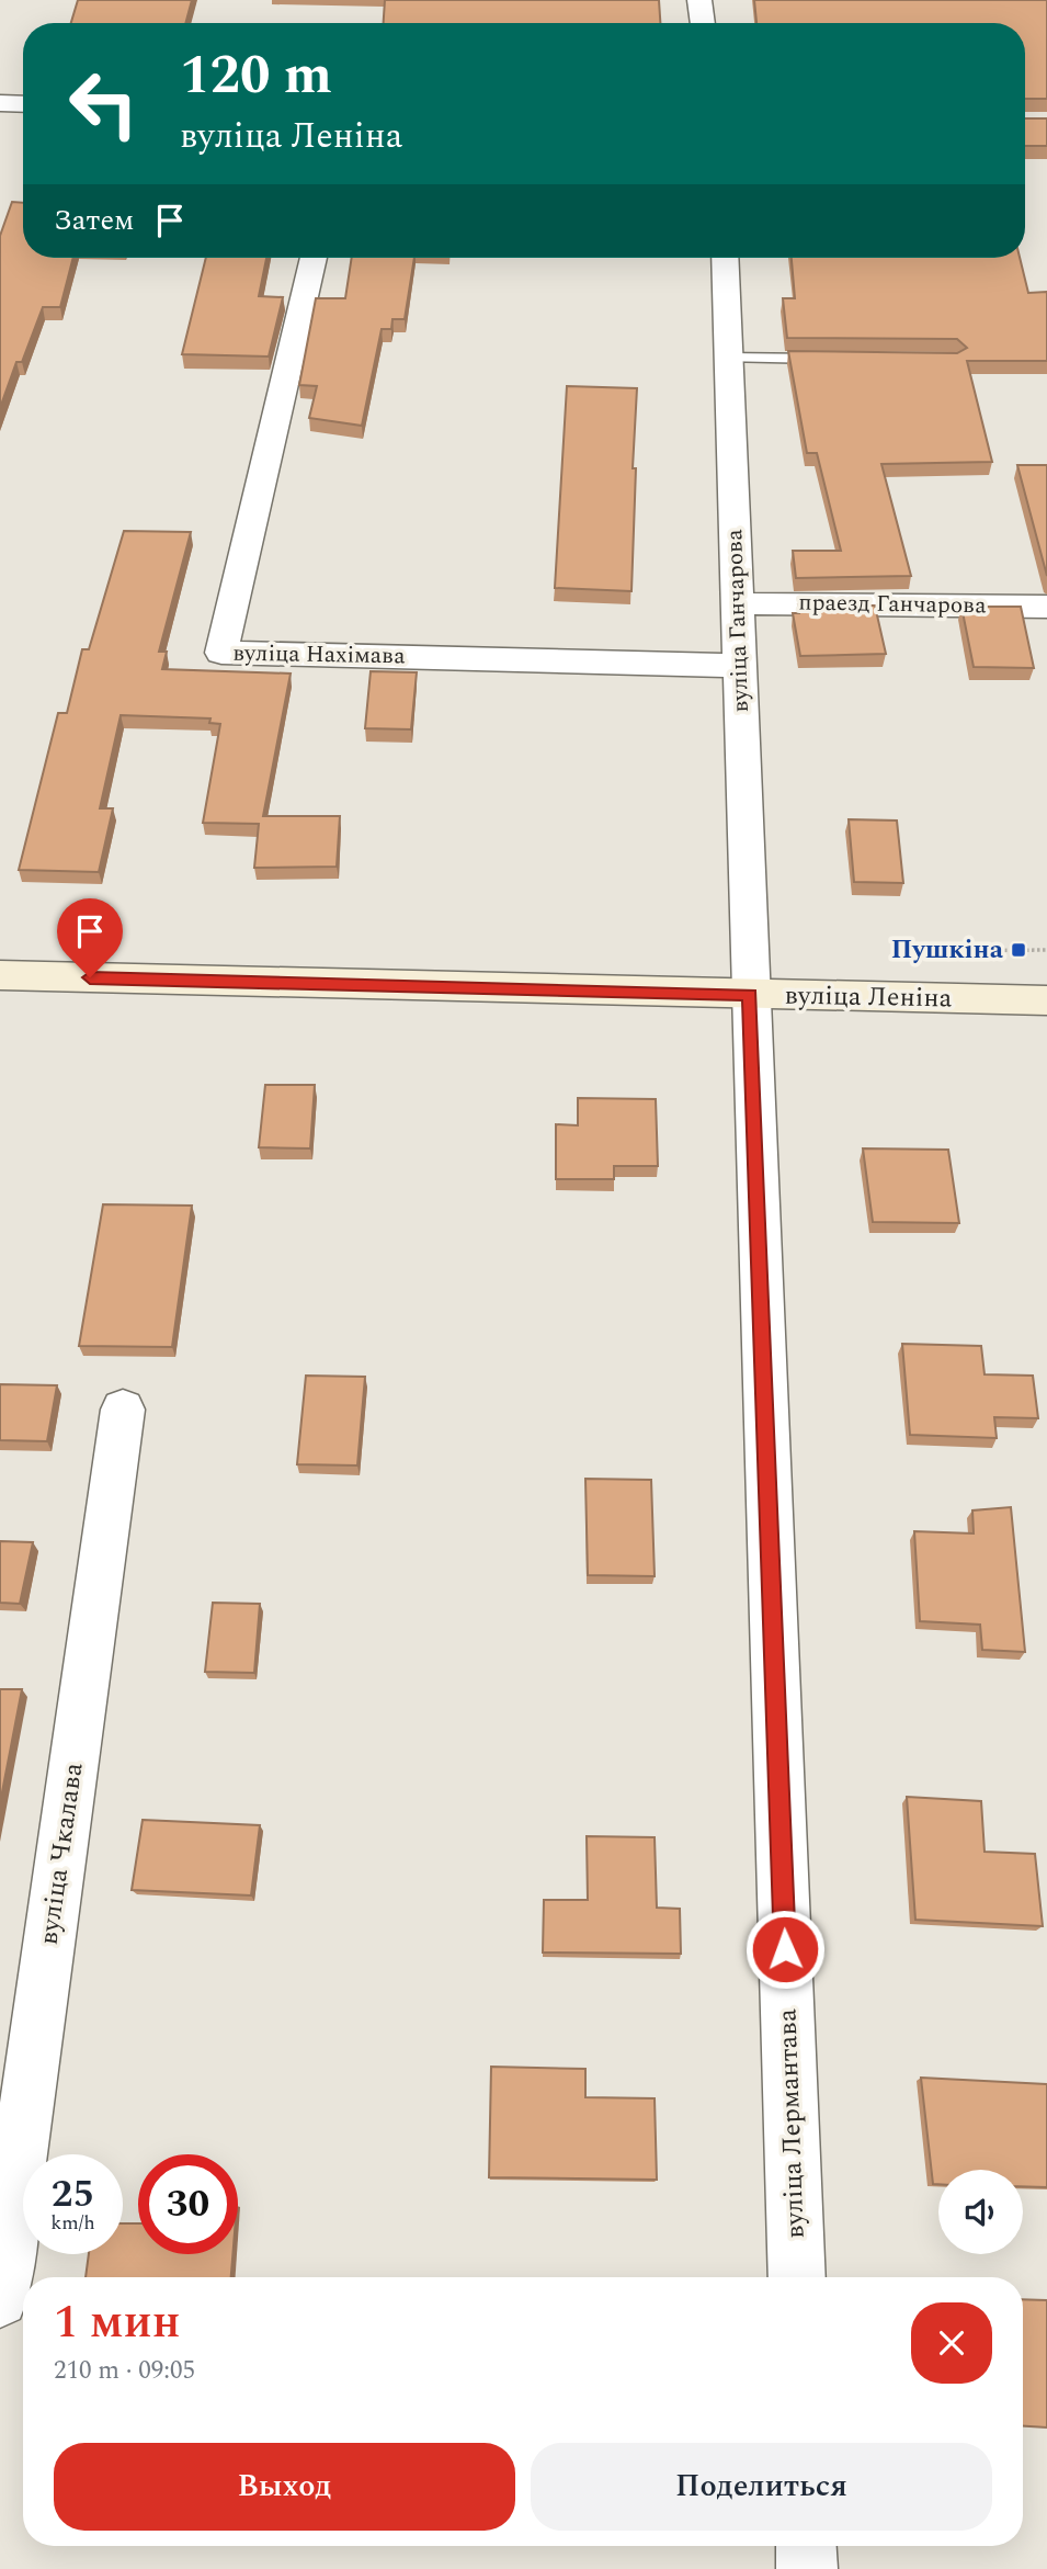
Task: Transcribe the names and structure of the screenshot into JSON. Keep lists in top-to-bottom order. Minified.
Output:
{"streets":{"main road":["вуліца Леніна"],"street":["праезд Ганчарова","вуліца Ганчарова","вуліца Нахімава","вуліца Чкалава","вуліца Лермантава"]},"crossings":[["праезд Ганчарова","вуліца Ганчарова"],["вуліца Ганчарова","вуліца Нахімава"],["вуліца Ганчарова","вуліца Леніна"],["вуліца Ганчарова","вуліца Лермантава"],["вуліца Леніна","вуліца Лермантава"]],"places":{"transit":["Пушкіна"]},"page":{"turn":["120 m","вуліца Леніна"],"then":"Затем","speed":"25 km/h","limit":"30","heading":["1 мин","210 m · 09:05"],"buttons":["Выход","Поделиться"]}}
